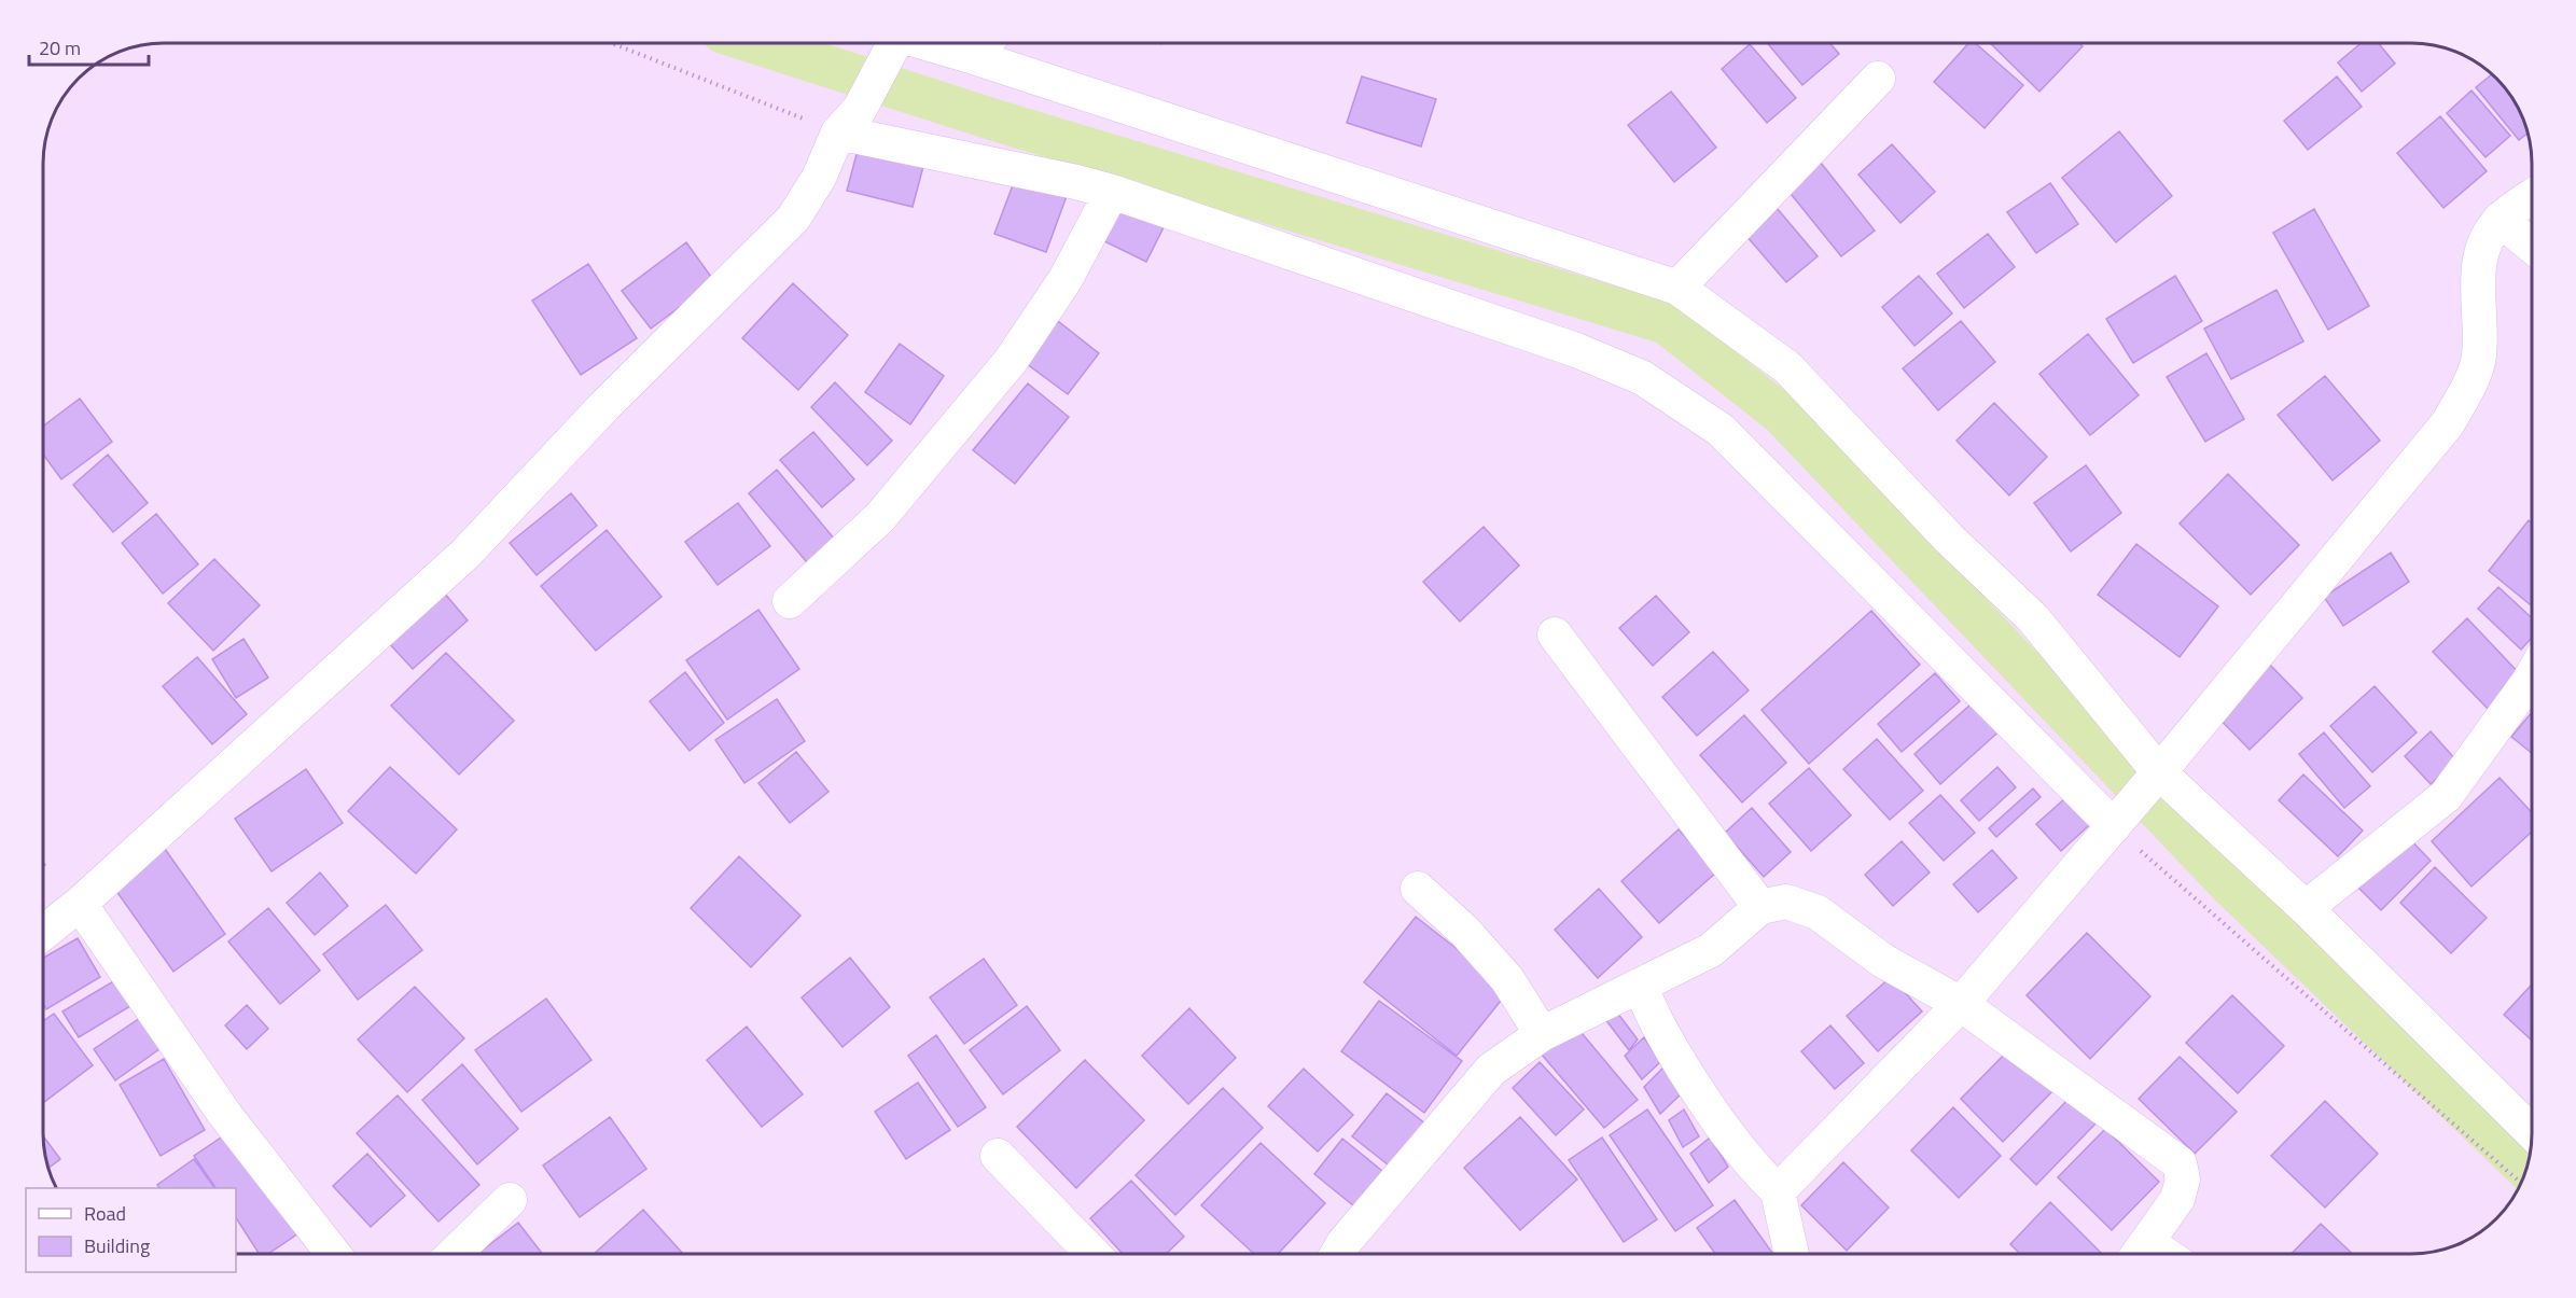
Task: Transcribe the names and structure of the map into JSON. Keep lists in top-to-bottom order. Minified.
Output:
{"legend":["Road","Building"],"scale_bar":"20 m"}
